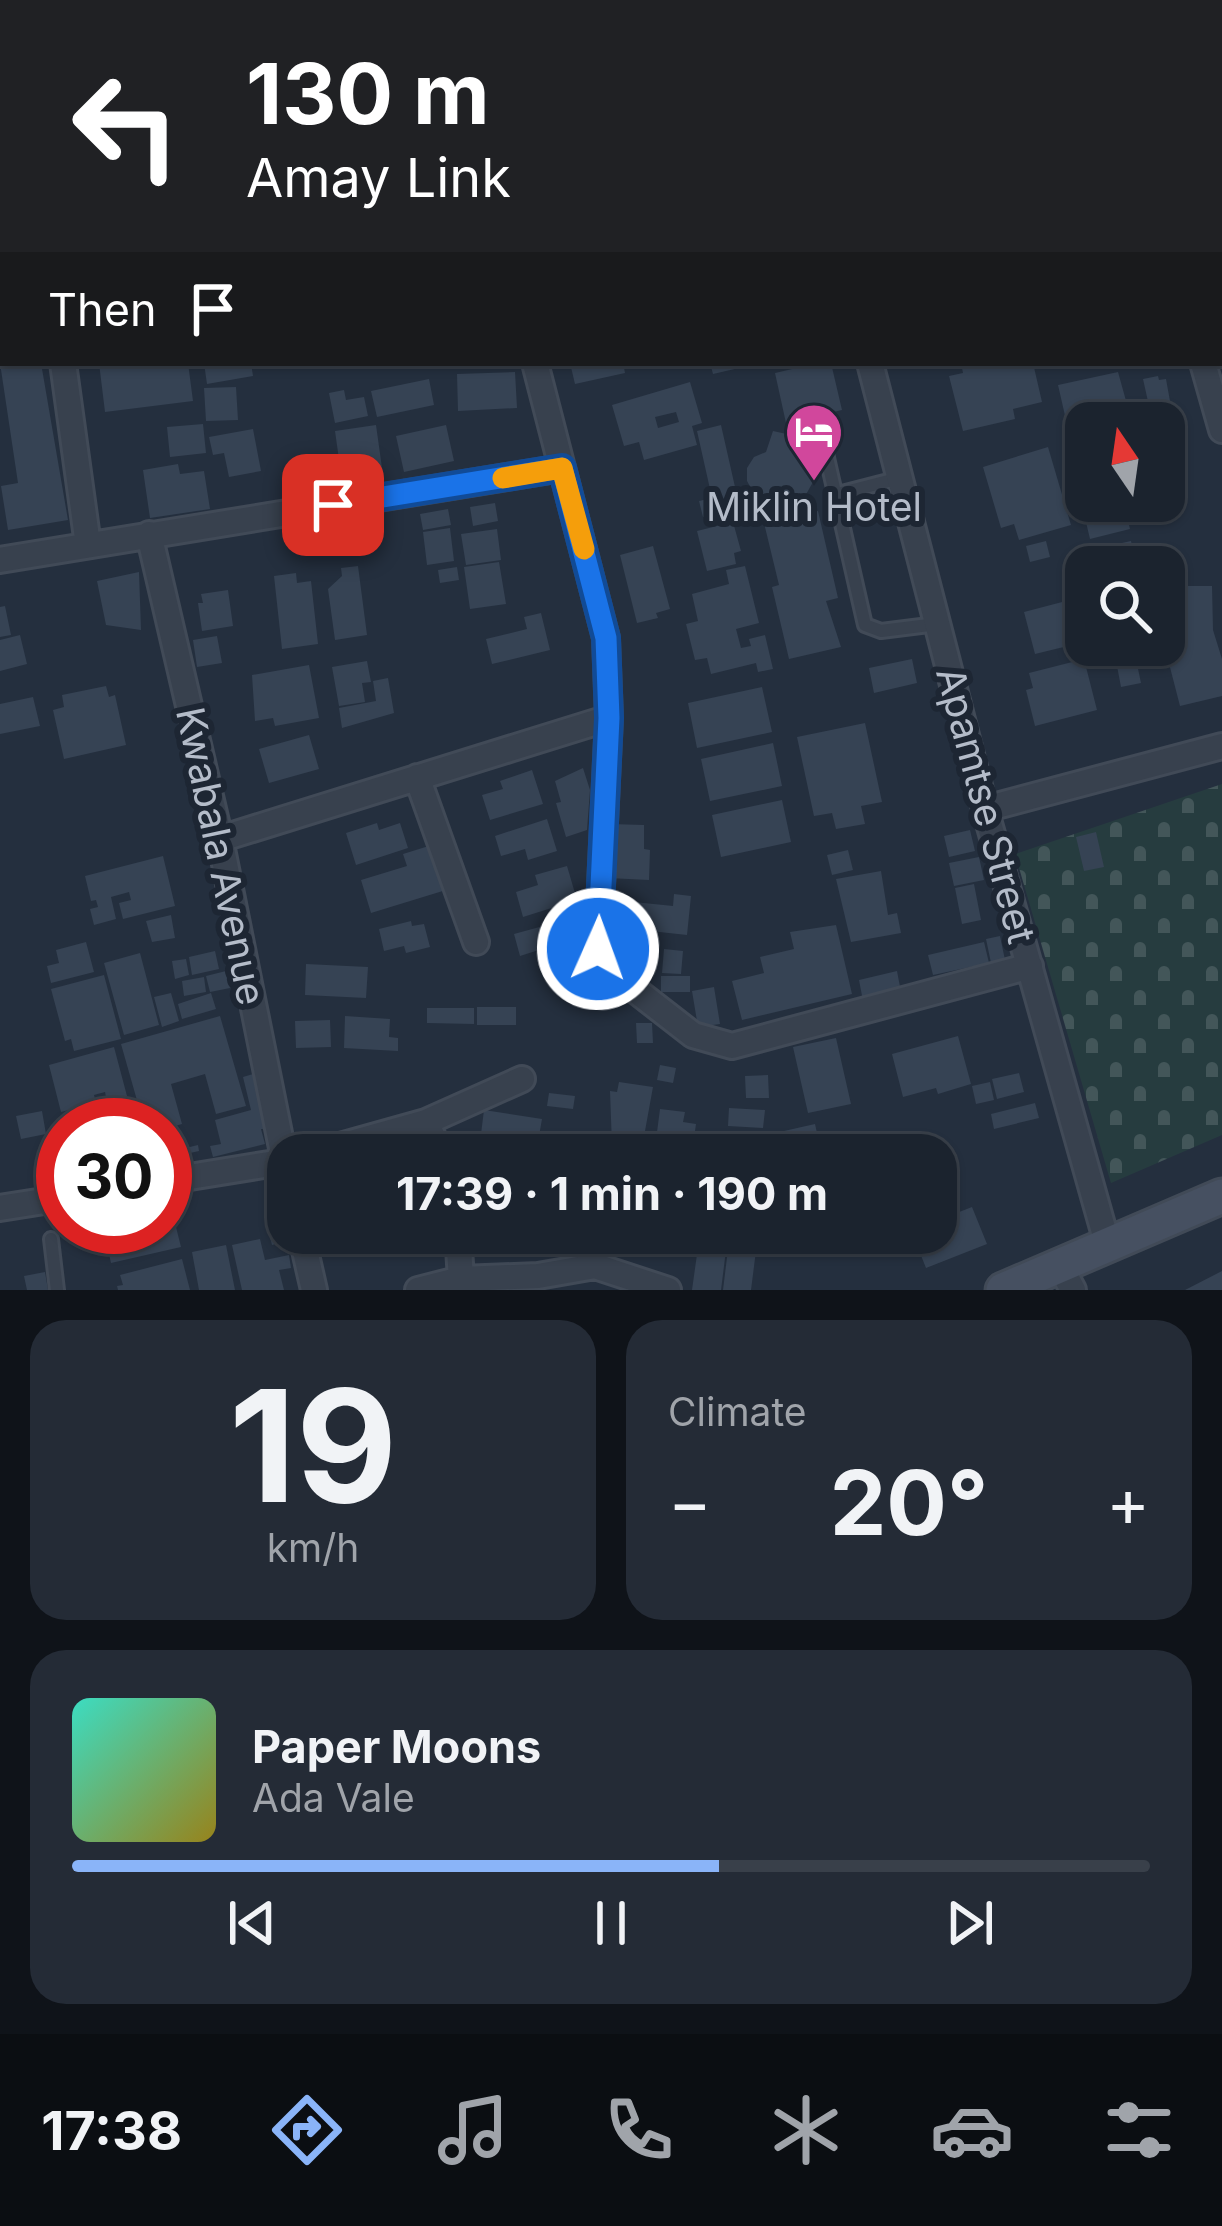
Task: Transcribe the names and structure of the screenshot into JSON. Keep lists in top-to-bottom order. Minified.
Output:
{"streets":{"street":["Apamtse Street","Kwabala Avenue"]},"places":{"hotel":["Miklin Hotel"]},"north":"top","page":{"turn":["130 m","Amay Link"],"then":"Then","limit":"30","trip":"17:39 · 1 min · 190 m","tile":[["19","km/h"],"Climate"],"heat":["−","20°","+"],"song":["Paper Moons","Ada Vale"],"tabs":"17:38"}}
